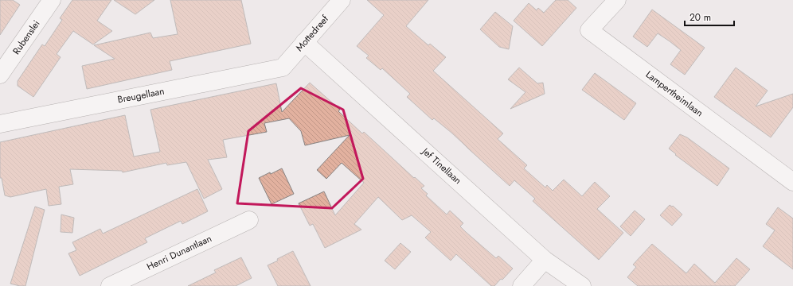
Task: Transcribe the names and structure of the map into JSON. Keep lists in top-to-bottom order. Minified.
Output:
{"streets":{"street":["Mottedreef","Rubenslei","Lampertheimlaan","Breugellaan","Jef Tinellaan","Henri Dunantlaan"]},"crossings":[["Mottedreef","Breugellaan"],["Mottedreef","Jef Tinellaan"]],"scale_bar":"20 m"}
